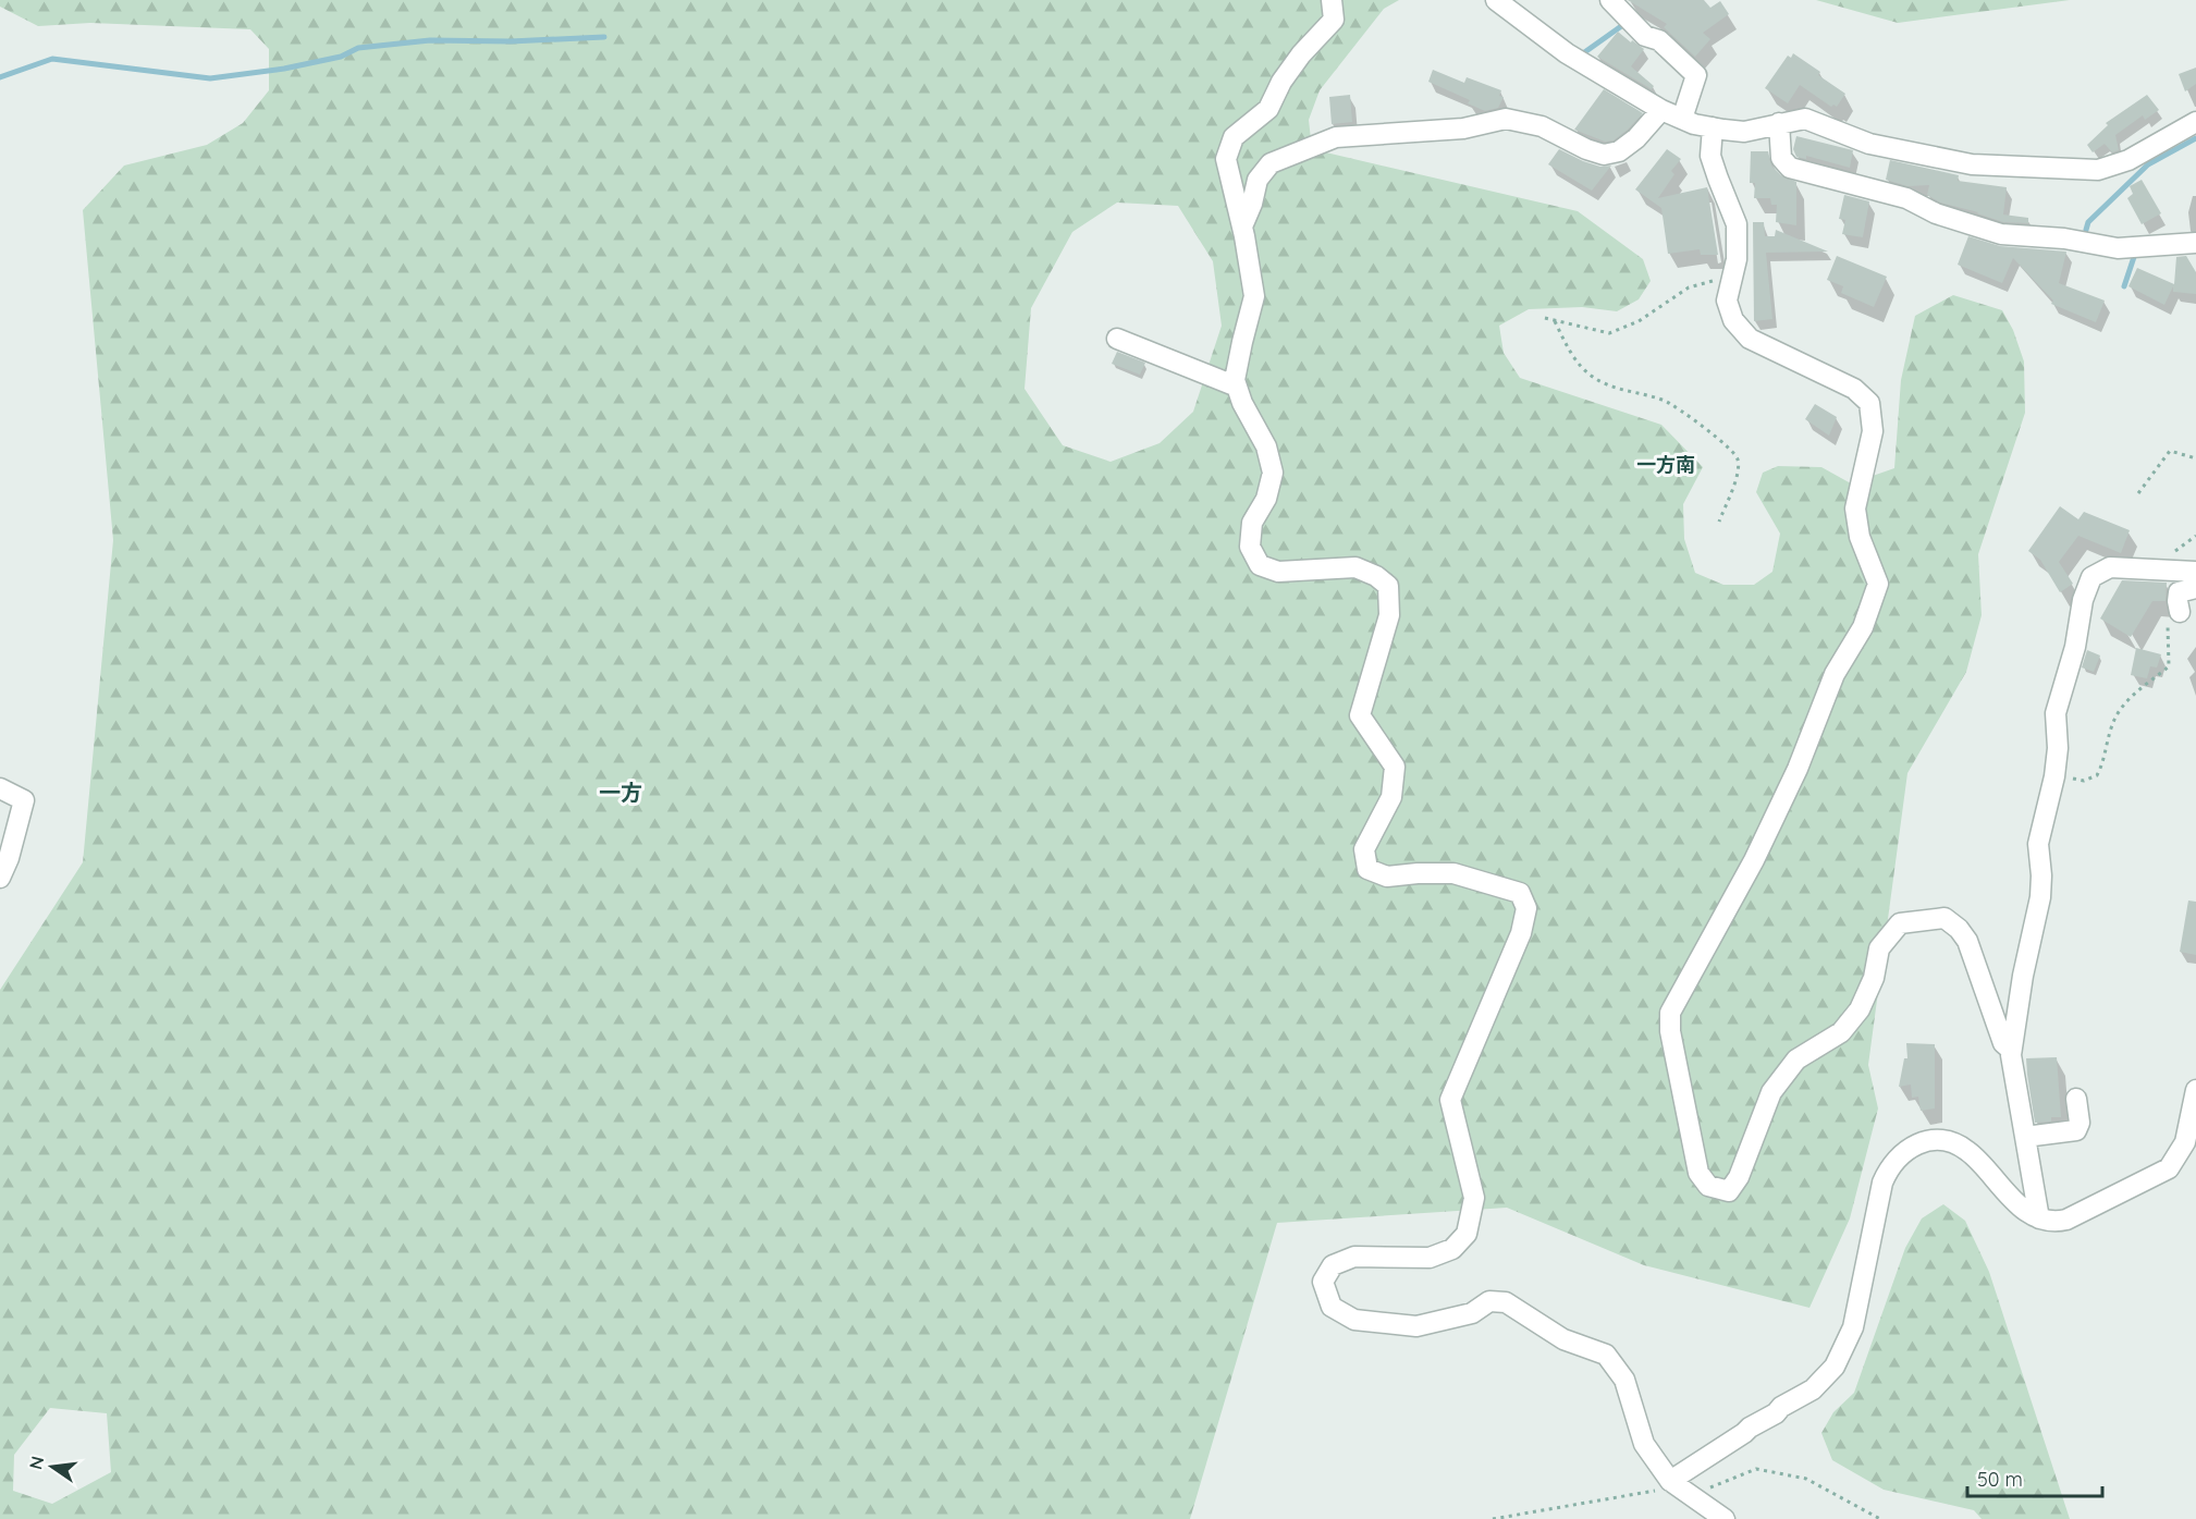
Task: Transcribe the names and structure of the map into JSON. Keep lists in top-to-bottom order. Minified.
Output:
{"districts":["一方南","一方"],"scale_bar":"50 m","north":"left"}
